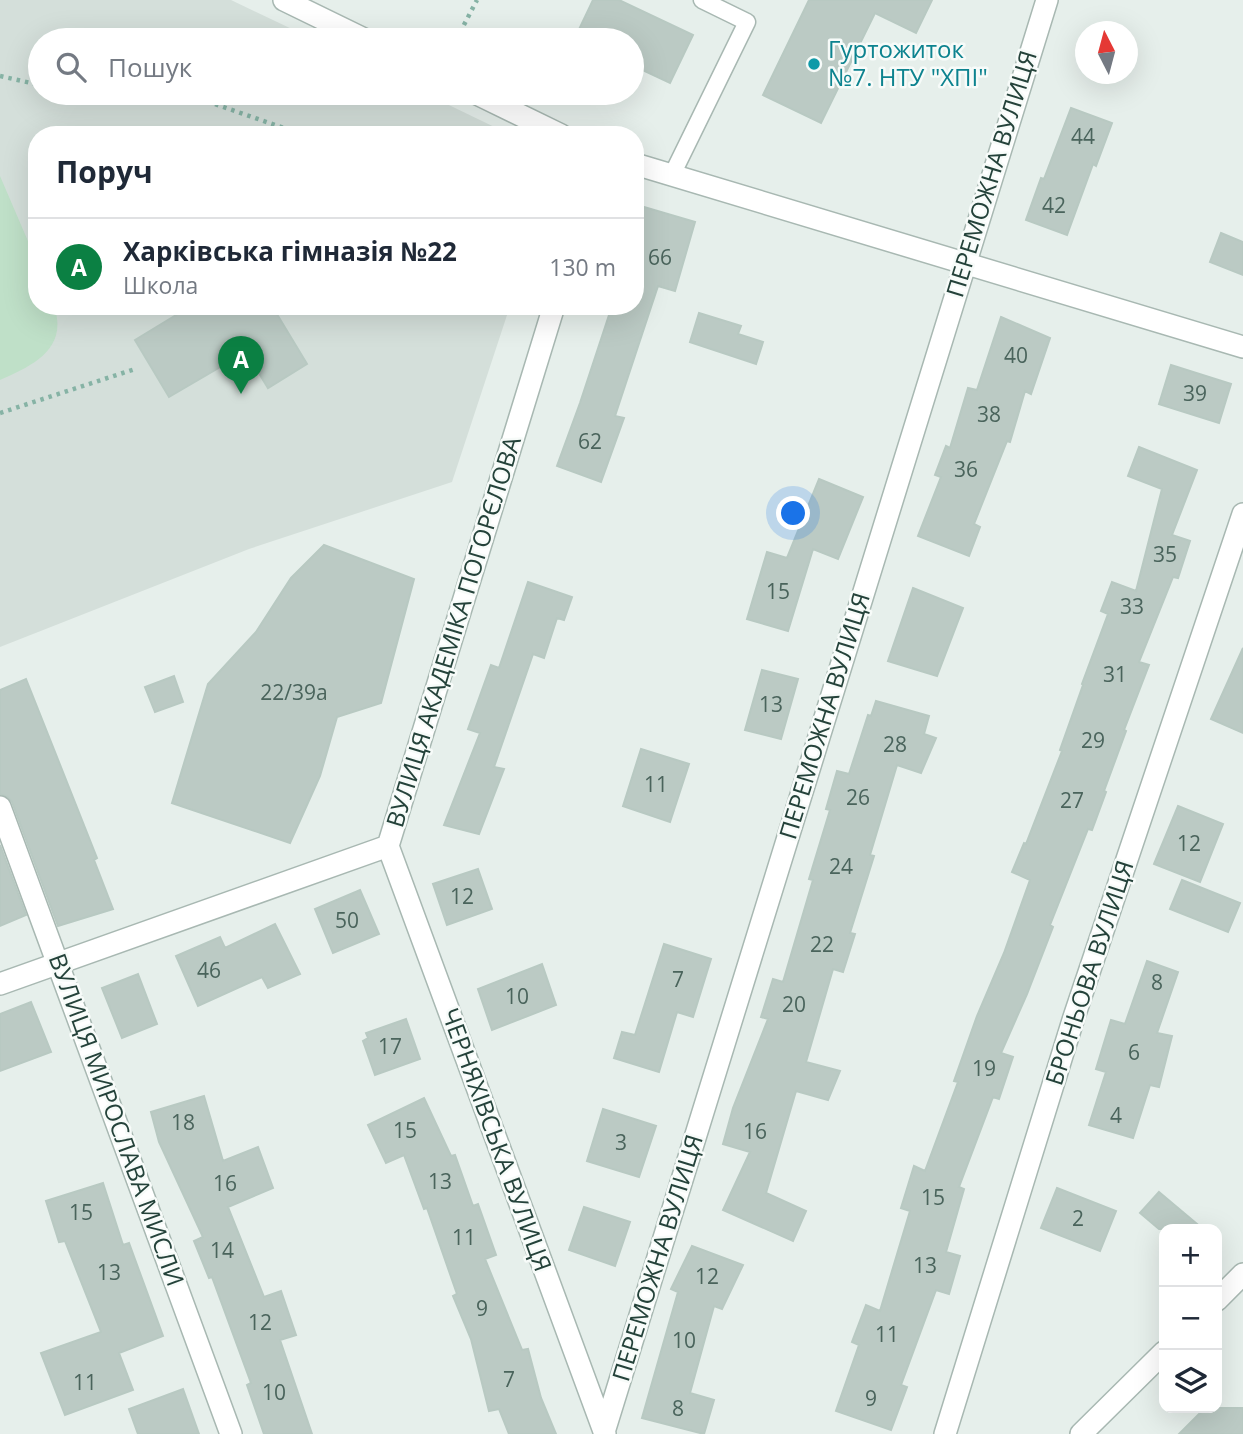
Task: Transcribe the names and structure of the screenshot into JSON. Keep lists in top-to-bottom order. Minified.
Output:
{"streets":{"street":["ПЕРЕМОЖНА ВУЛИЦЯ","ВУЛИЦЯ АКАДЕМІКА ПОГОРЄЛОВА","БРОНЬОВА ВУЛИЦЯ","ВУЛИЦЯ МИРОСЛАВА МИСЛИ","ЧЕРНЯХІВСЬКА ВУЛИЦЯ"]},"crossings":[["ПЕРЕМОЖНА ВУЛИЦЯ","ЧЕРНЯХІВСЬКА ВУЛИЦЯ"],["ВУЛИЦЯ АКАДЕМІКА ПОГОРЄЛОВА","ВУЛИЦЯ МИРОСЛАВА МИСЛИ"],["ВУЛИЦЯ АКАДЕМІКА ПОГОРЄЛОВА","ЧЕРНЯХІВСЬКА ВУЛИЦЯ"]],"places":["Гуртожиток №7. НТУ \"ХПІ\""],"house_numbers":["44","42","66","40","39","38","62","36","35","15","33","31","22/39а","13","29","28","11","26","27","12","24","12","50","22","46","7","8","10","20","17","6","19","4","18","15","16","3","13","16","15","15","2","11","14","13","13","12","9","12","11","10","7","11","10","9","8"],"north":"top","page":{"search":"Пошук","heading":"Поруч","list":[{"mark":"A","name":"Харківська гімназія №22","note":"Школа","value":"130 m"}],"pins":"A","map_buttons":["+","−"]}}
